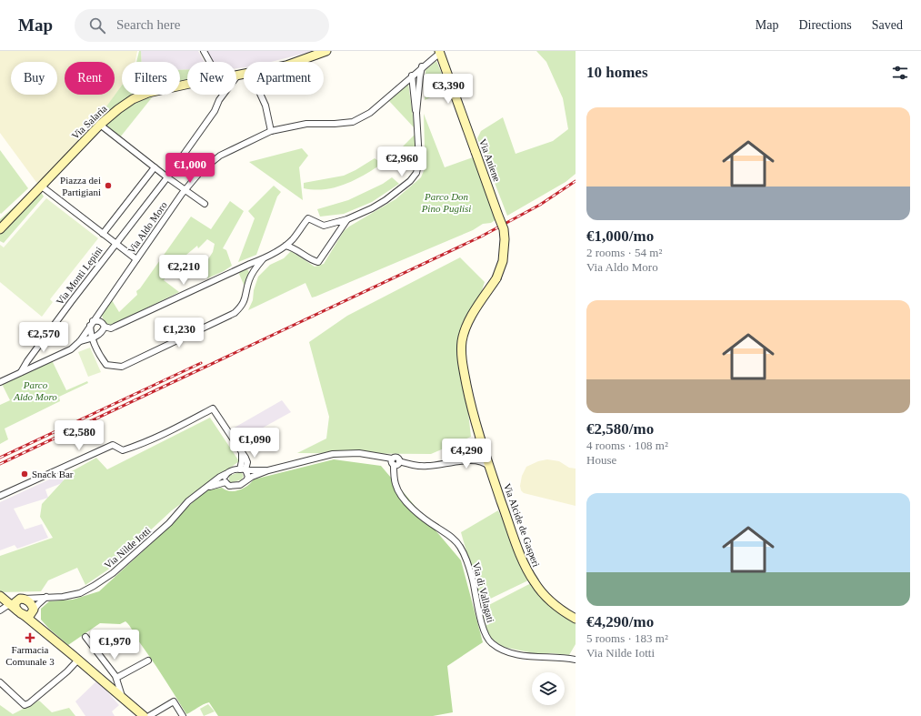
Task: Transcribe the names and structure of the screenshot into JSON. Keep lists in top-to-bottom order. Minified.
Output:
{"streets":{"main road":["Via Salaria","Via Aniene","Via Alcide de Gasperi"],"street":["Via Aldo Moro","Via Monti Lepini","Via Nilde Iotti","Via di Vallagati"]},"crossings":[["Via Salaria","Via Monti Lepini"],["Via Aniene","Via Aldo Moro"],["Via Aniene","Via Alcide de Gasperi"],["Via Aldo Moro","Via Monti Lepini"],["Via Nilde Iotti","Via di Vallagati"]],"parks":["Parco Don Pino Puglisi","Parco Aldo Moro"],"places":{"other":["Piazza dei Partigiani","Snack Bar"],"health":["Farmacia Comunale 3"]},"page":{"header":"Map","search":"Search here","nav":["Map","Directions","Saved"],"heading":"10 homes","chip":["Buy","Rent","Filters","New","Apartment"],"price":["€3,390","€2,960","€1,000","€2,210","€1,230","€2,570","€2,580","€1,090","€4,290","€1,970"],"list":[{"name":"€1,000/mo","note":"2 rooms · 54 m² · Via Aldo Moro"},{"name":"€2,580/mo","note":"4 rooms · 108 m² · House"},{"name":"€4,290/mo","note":"5 rooms · 183 m² · Via Nilde Iotti"}]}}
